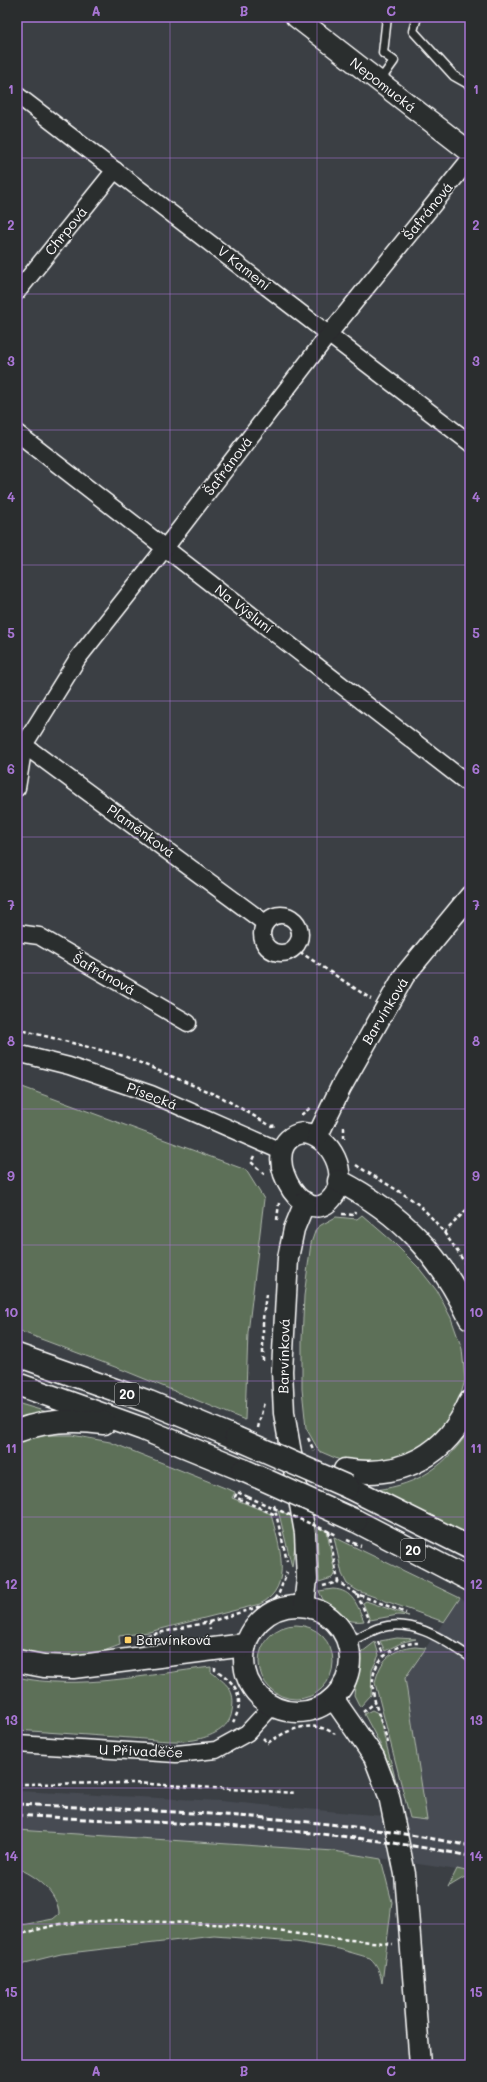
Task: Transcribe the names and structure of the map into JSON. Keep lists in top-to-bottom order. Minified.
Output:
{"streets":{"highway":["20"],"street":["Nepomucká","Šafránová","Chrpová","V Kamení","Na Výsluní","Plaménková","Barvínková","Písecká","U Přivaděče"]},"crossings":[["Šafránová","V Kamení"],["Šafránová","Na Výsluní"],["Šafránová","Plaménková"],["Chrpová","V Kamení"],["Barvínková","Písecká"],["Barvínková","U Přivaděče"]],"places":{"transit":["Barvínková"]},"grid":{"columns":["A","B","C"],"rows":["1","2","3","4","5","6","7","8","9","10","11","12","13","14","15"]}}
